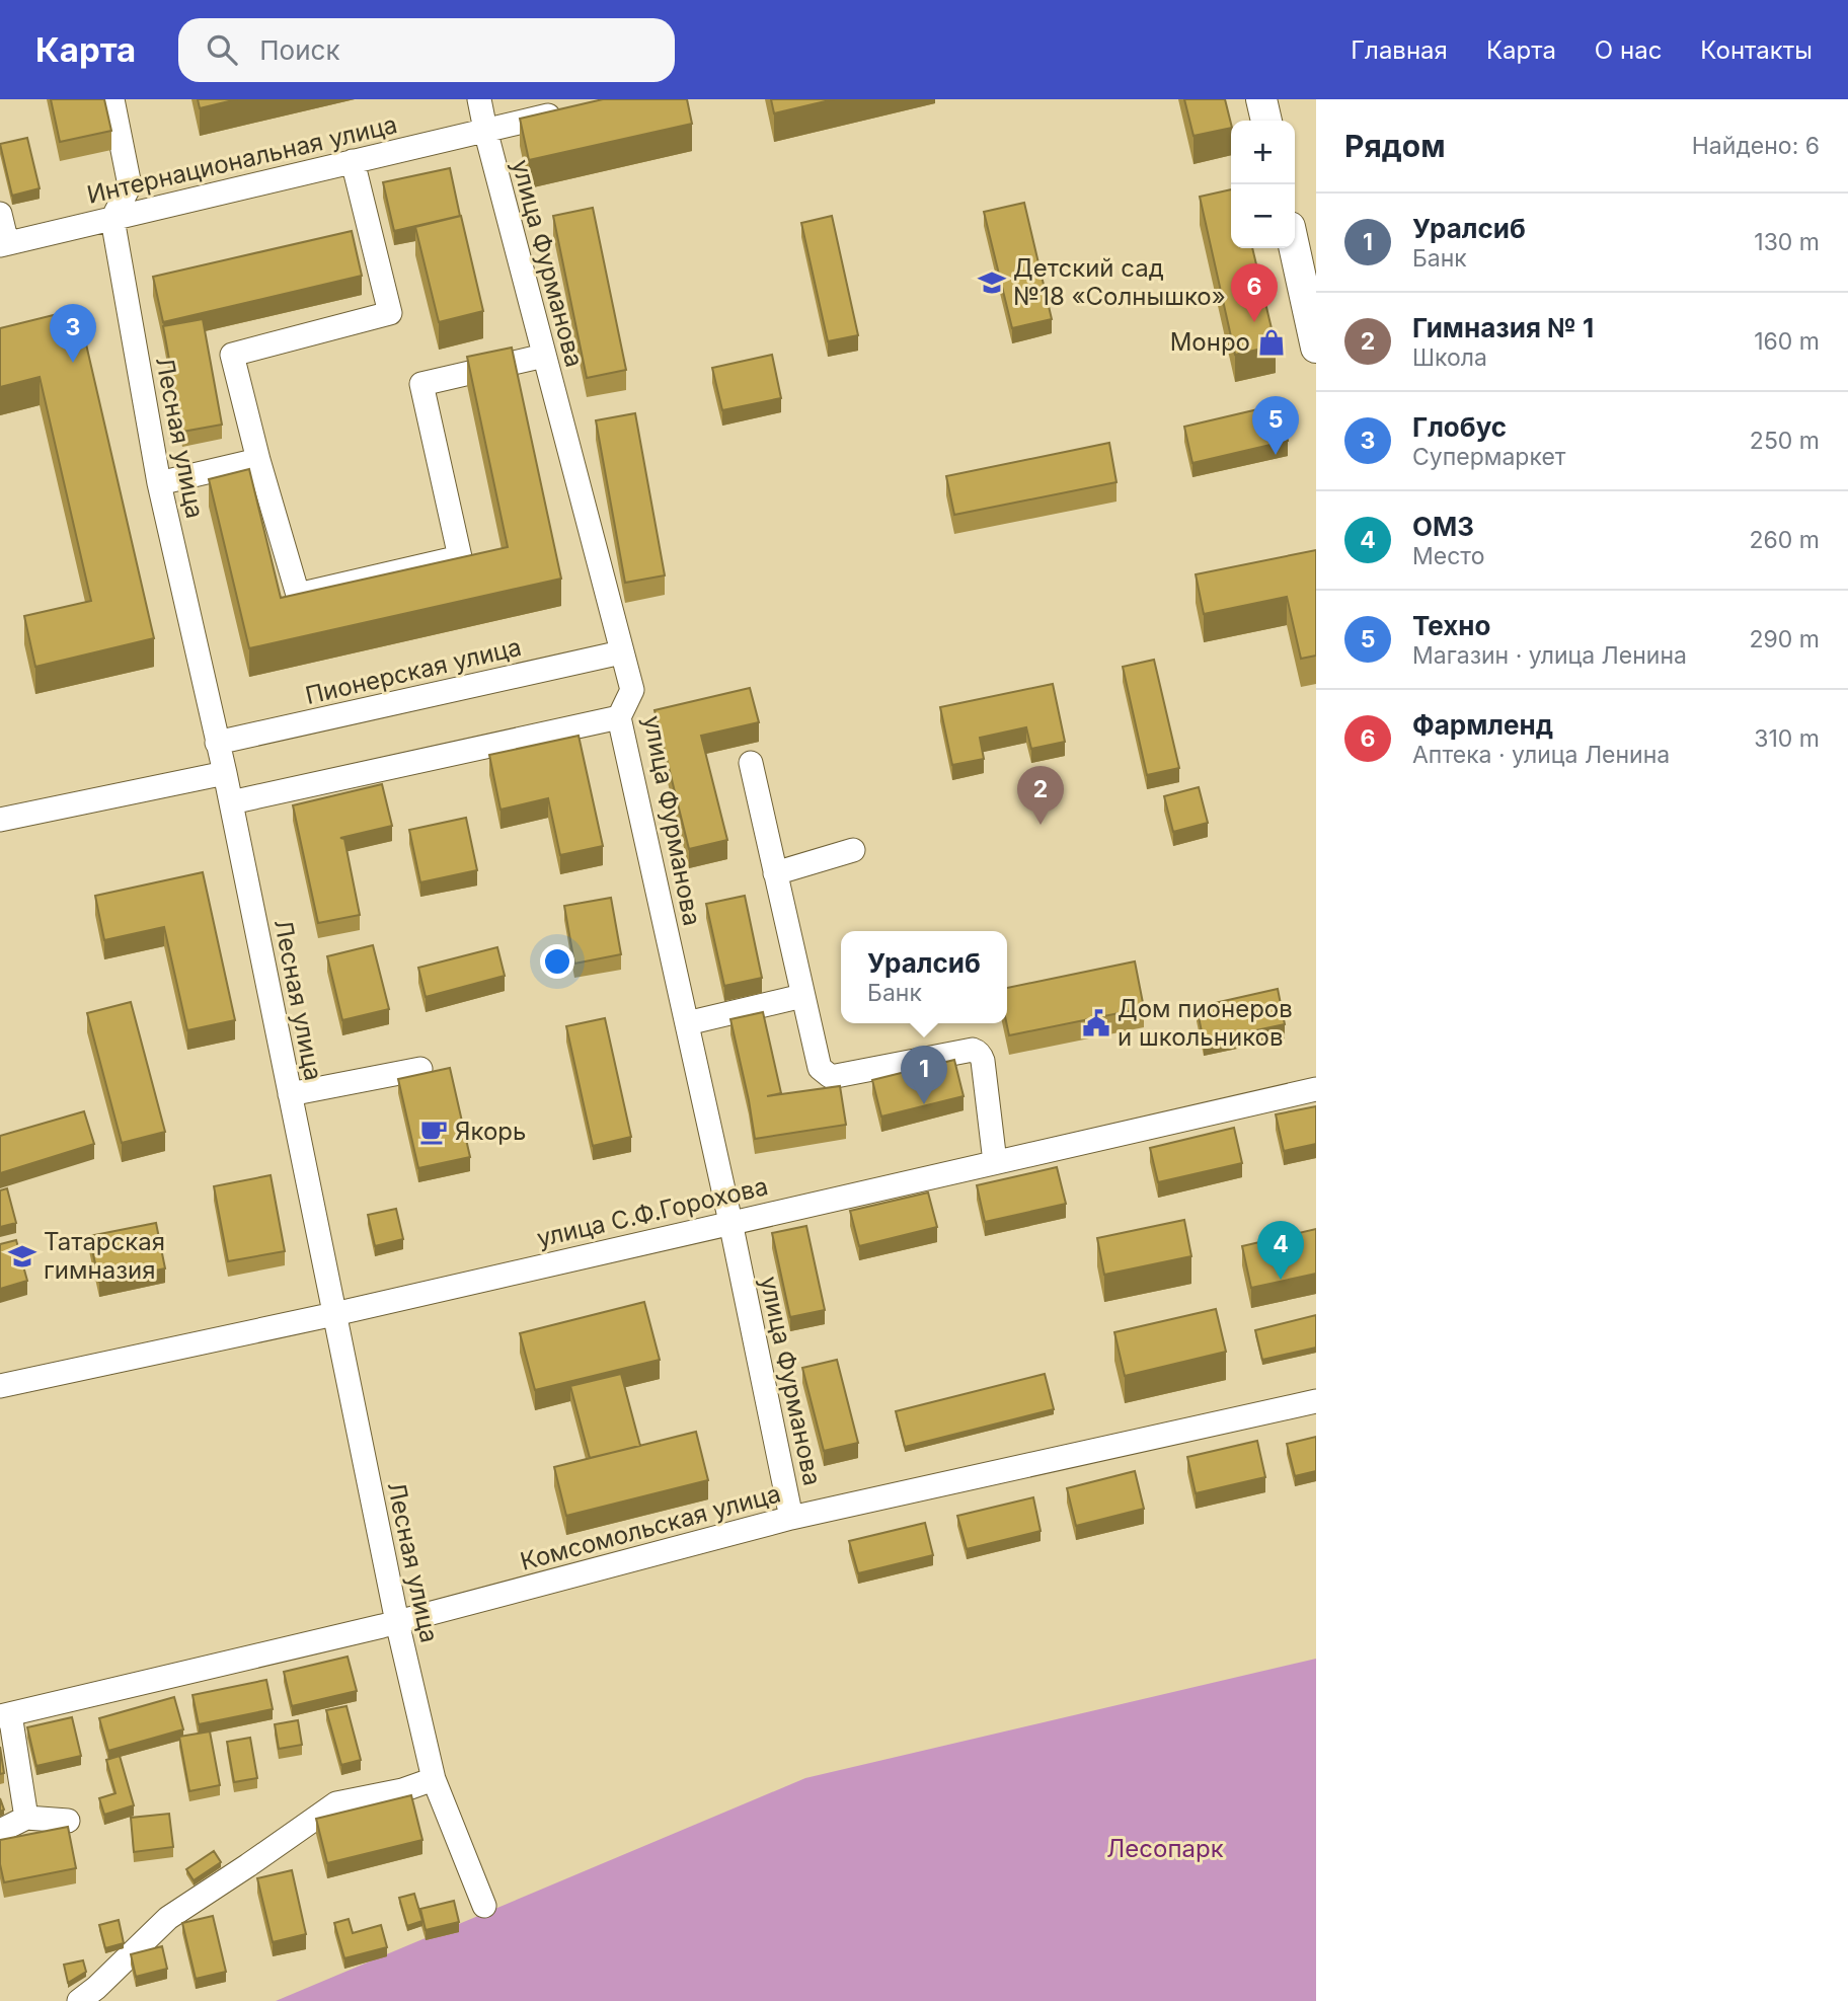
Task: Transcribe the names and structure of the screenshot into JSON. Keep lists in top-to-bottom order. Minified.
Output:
{"streets":{"street":["Интернациональная улица","улица Фурманова","Лесная улица","Пионерская улица","улица С.Ф.Горохова","Комсомольская улица"]},"crossings":[["Интернациональная улица","улица Фурманова"],["Интернациональная улица","Лесная улица"],["улица Фурманова","Пионерская улица"],["улица Фурманова","улица С.Ф.Горохова"],["улица Фурманова","Комсомольская улица"],["Лесная улица","Пионерская улица"],["Лесная улица","улица С.Ф.Горохова"],["Лесная улица","Комсомольская улица"]],"parks":["Лесопарк"],"places":{"school or university":["Детский сад №18 «Солнышко»","Татарская гимназия"],"shop":["Монро"],"public building":["Дом пионеров и школьников"],"cafe":["Якорь"]},"page":{"header":"Карта","search":"Поиск","nav":["Главная","Карта","О нас","Контакты"],"heading":["Рядом","Найдено: 6"],"map_buttons":["+","−"],"list":[{"mark":"1","name":"Уралсиб","note":"Банк","value":"130 m"},{"mark":"2","name":"Гимназия № 1","note":"Школа","value":"160 m"},{"mark":"3","name":"Глобус","note":"Супермаркет","value":"250 m"},{"mark":"4","name":"ОМЗ","note":"Место","value":"260 m"},{"mark":"5","name":"Техно","note":"Магазин · улица Ленина","value":"290 m"},{"mark":"6","name":"Фармленд","note":"Аптека · улица Ленина","value":"310 m"}],"pins":["6","3","5","2","1","4"],"popup":["Уралсиб","Банк"]}}
